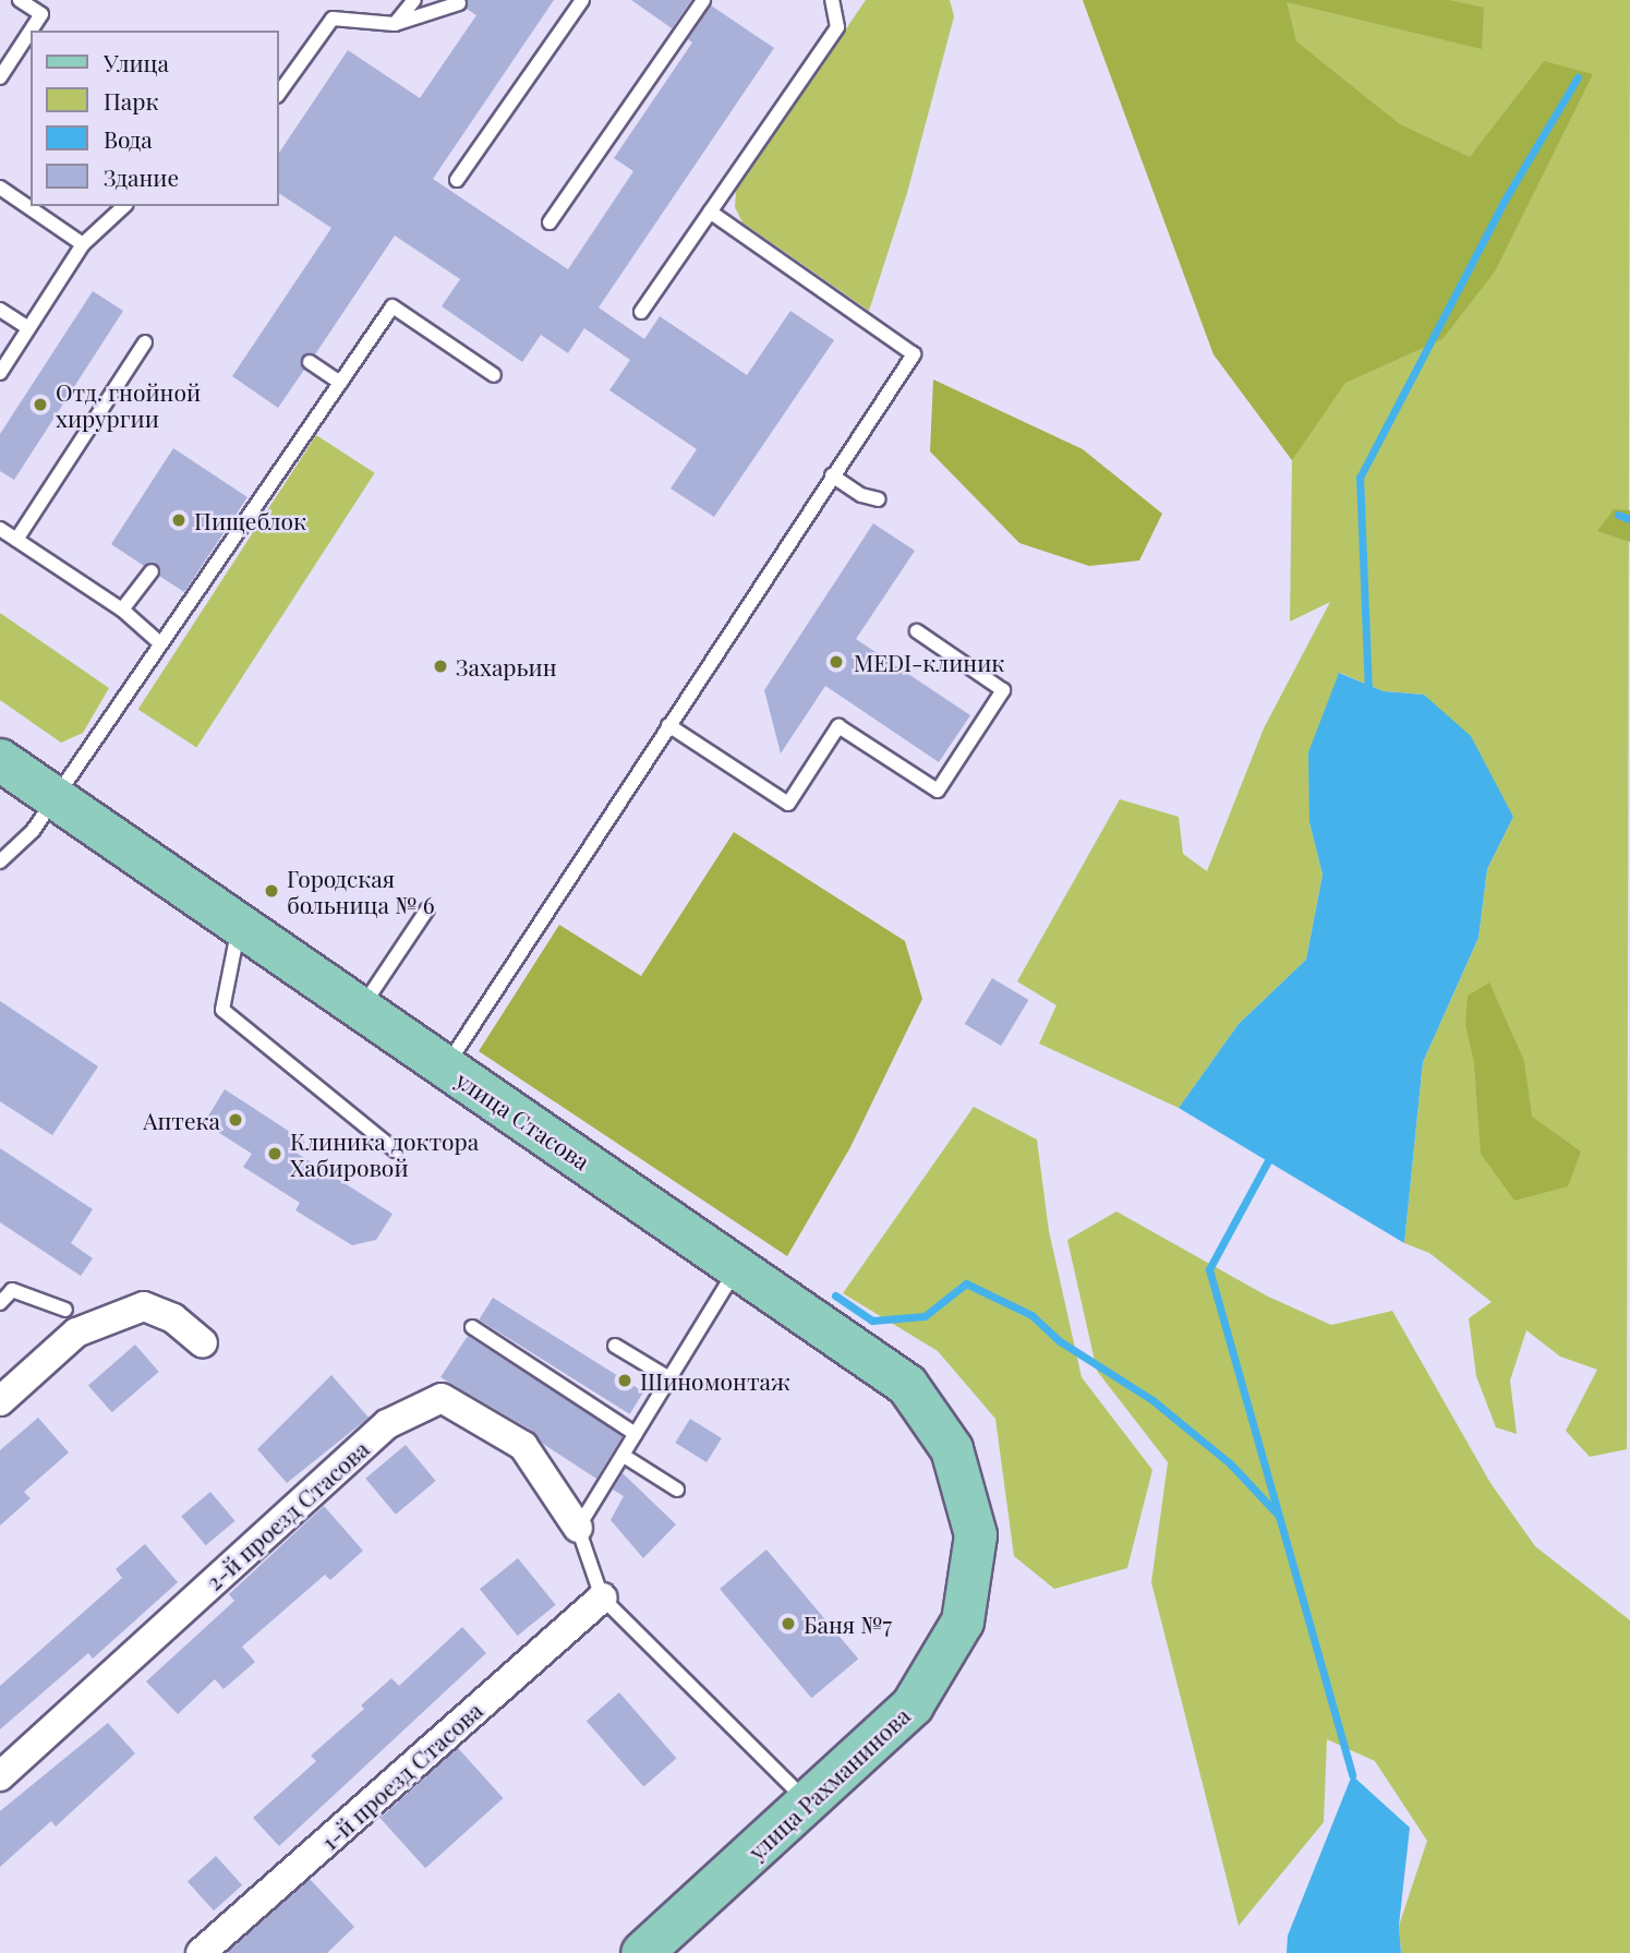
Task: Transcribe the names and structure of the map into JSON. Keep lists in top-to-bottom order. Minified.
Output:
{"streets":{"main road":["улица Стасова","улица Рахманинова"],"street":["2-й проезд Стасова","1-й проезд Стасова"]},"crossings":[["улица Стасова","улица Рахманинова"]],"places":["Отд. гнойной хирургии","Пищеблок","MEDI-клиник","Захарьин","Городская больница № 6","Аптека","Клиника доктора Хабировой","Шиномонтаж","Баня №7"],"legend":["Улица","Парк","Вода","Здание"]}
